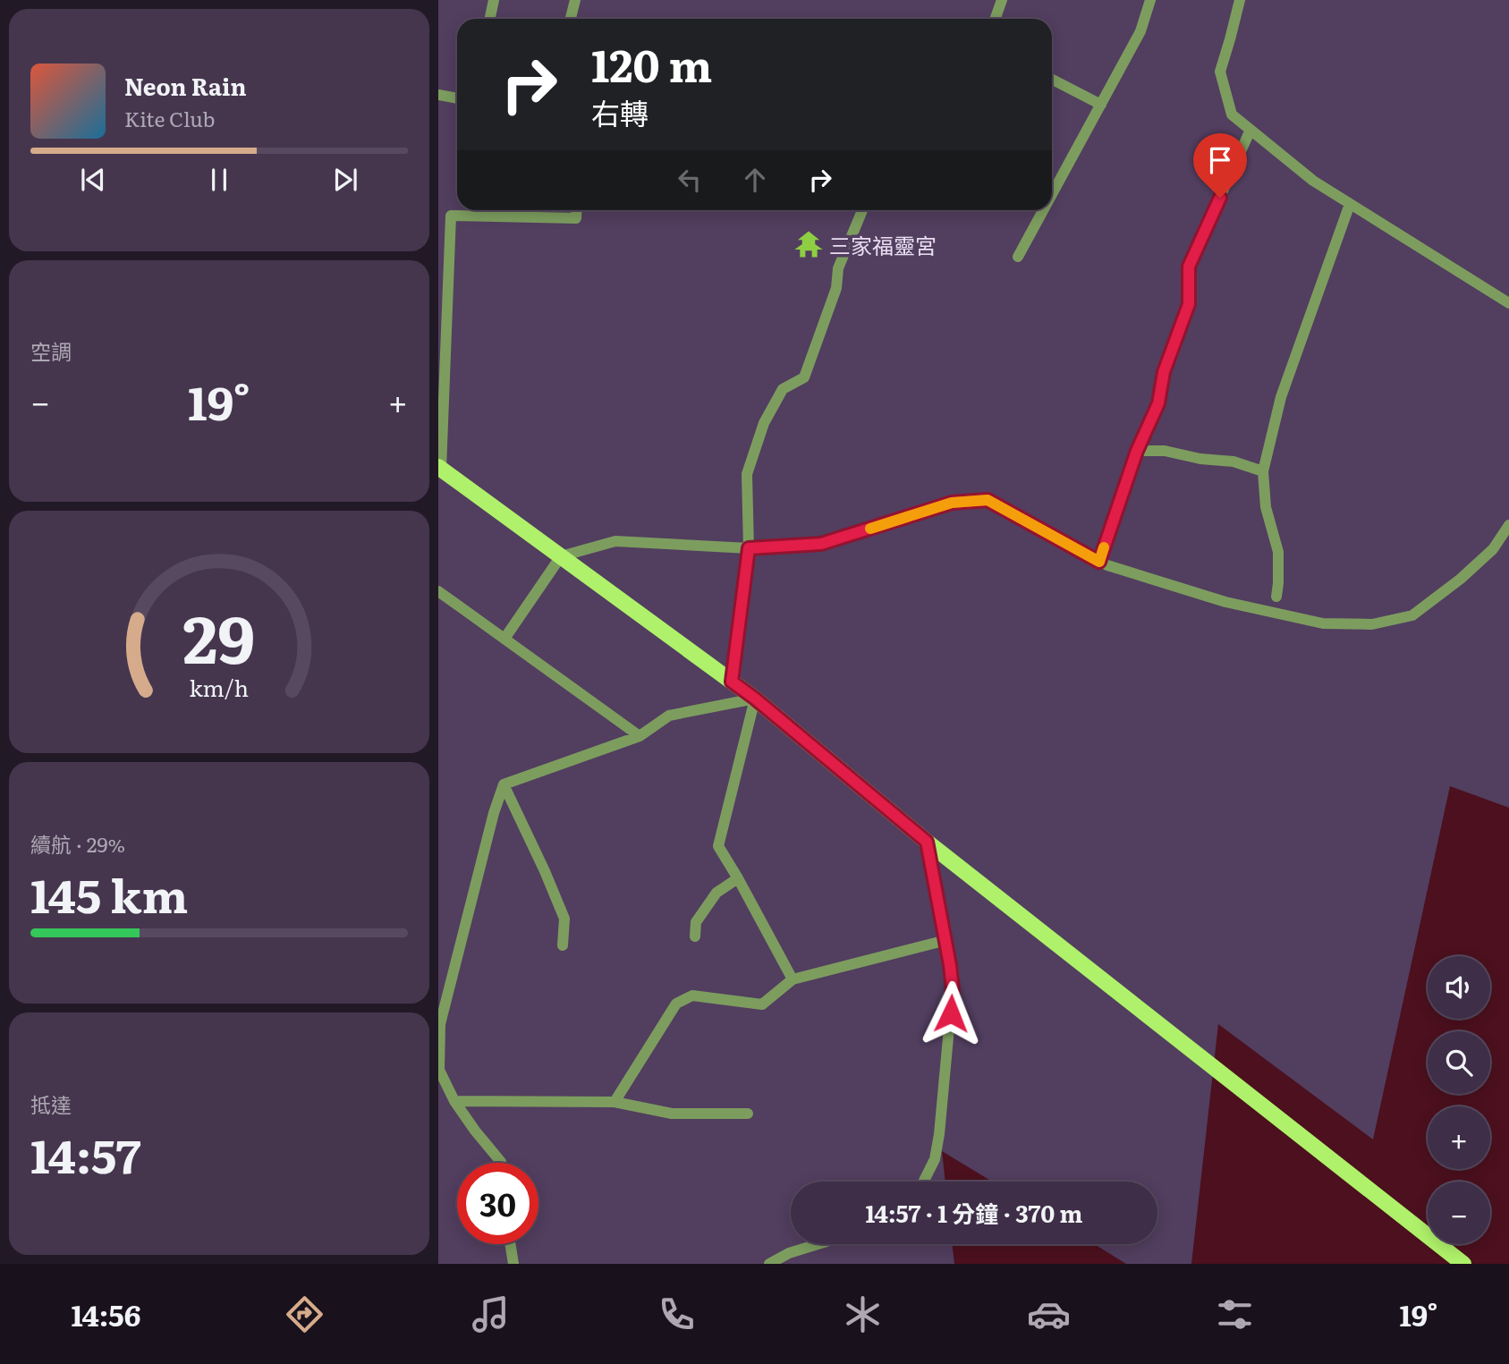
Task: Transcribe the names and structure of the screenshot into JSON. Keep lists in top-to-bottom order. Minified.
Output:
{"places":{"temple":["三家福靈宮"]},"page":{"turn":["120 m","右轉"],"song":["Neon Rain","Kite Club"],"tile":["空調",["續航 · 29%","145 km"],["抵達","14:57"]],"heat":["−","19°","+"],"map_buttons":["+","−"],"limit":"30","trip":"14:57 · 1 分鐘 · 370 m","tabs":["14:56","19°"],"gauge":["29","km/h"]}}
